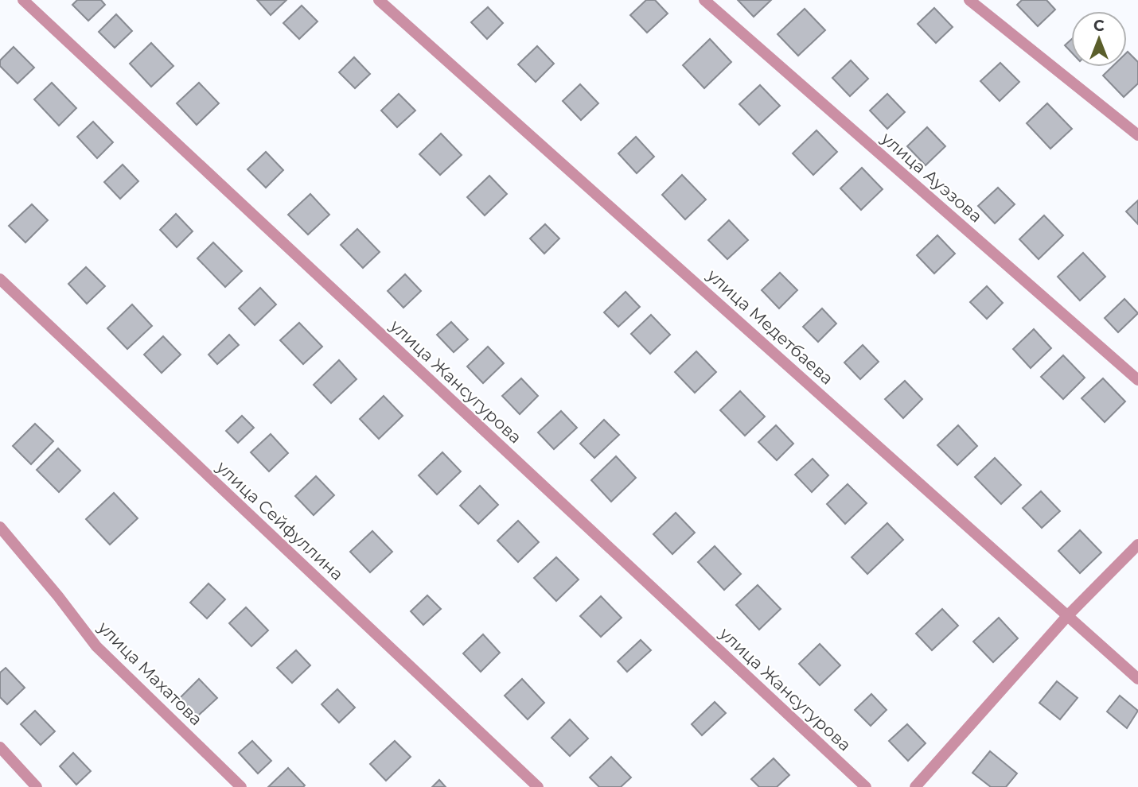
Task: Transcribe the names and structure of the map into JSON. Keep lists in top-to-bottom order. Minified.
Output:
{"streets":{"street":["улица Ауэзова","улица Медетбаева","улица Жансугурова","улица Сейфуллина","улица Махатова"]},"north":"top"}
